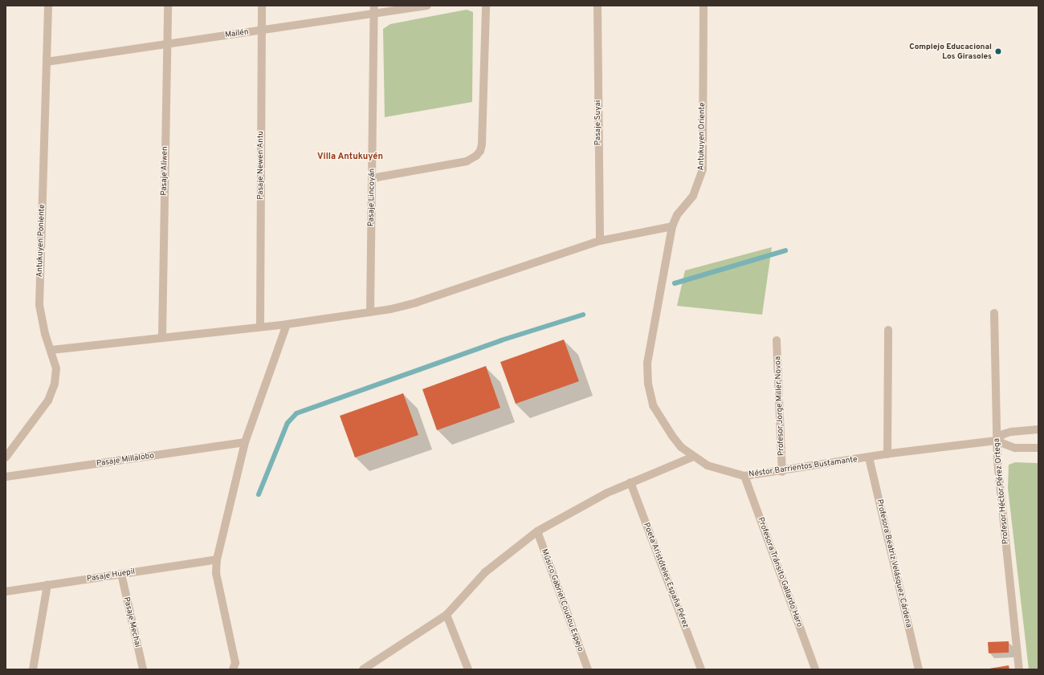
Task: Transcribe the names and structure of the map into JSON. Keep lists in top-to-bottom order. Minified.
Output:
{"streets":{"street":["Mailén","Pasaje Suyai","Antukuyen Oriente","Pasaje Newen Antu","Pasaje Aliwen","Pasaje Lincoyán","Antukuyen Poniente","Profesor Jorge Miller Novoa","Pasaje Millalobo","Néstor Barrientos Bustamante","Profesor Héctor Pérez Ortega","Profesora Beatriz Velásquez Cárdena","Profesora Tránsito Gallardo Haro","Pasaje Huepil","Poeta Aristóteles España Pérez","Músico Gabriel Coudou Espejo","Pasaje Mechai"]},"crossings":[["Mailén","Pasaje Newen Antu"],["Mailén","Pasaje Aliwen"],["Mailén","Pasaje Lincoyán"],["Mailén","Antukuyen Poniente"],["Antukuyen Oriente","Néstor Barrientos Bustamante"],["Profesor Jorge Miller Novoa","Néstor Barrientos Bustamante"],["Néstor Barrientos Bustamante","Profesor Héctor Pérez Ortega"],["Néstor Barrientos Bustamante","Profesora Beatriz Velásquez Cárdena"],["Néstor Barrientos Bustamante","Profesora Tránsito Gallardo Haro"],["Pasaje Huepil","Pasaje Mechai"]],"districts":["Villa Antukuyén"],"places":["Complejo Educacional Los Girasoles"]}
